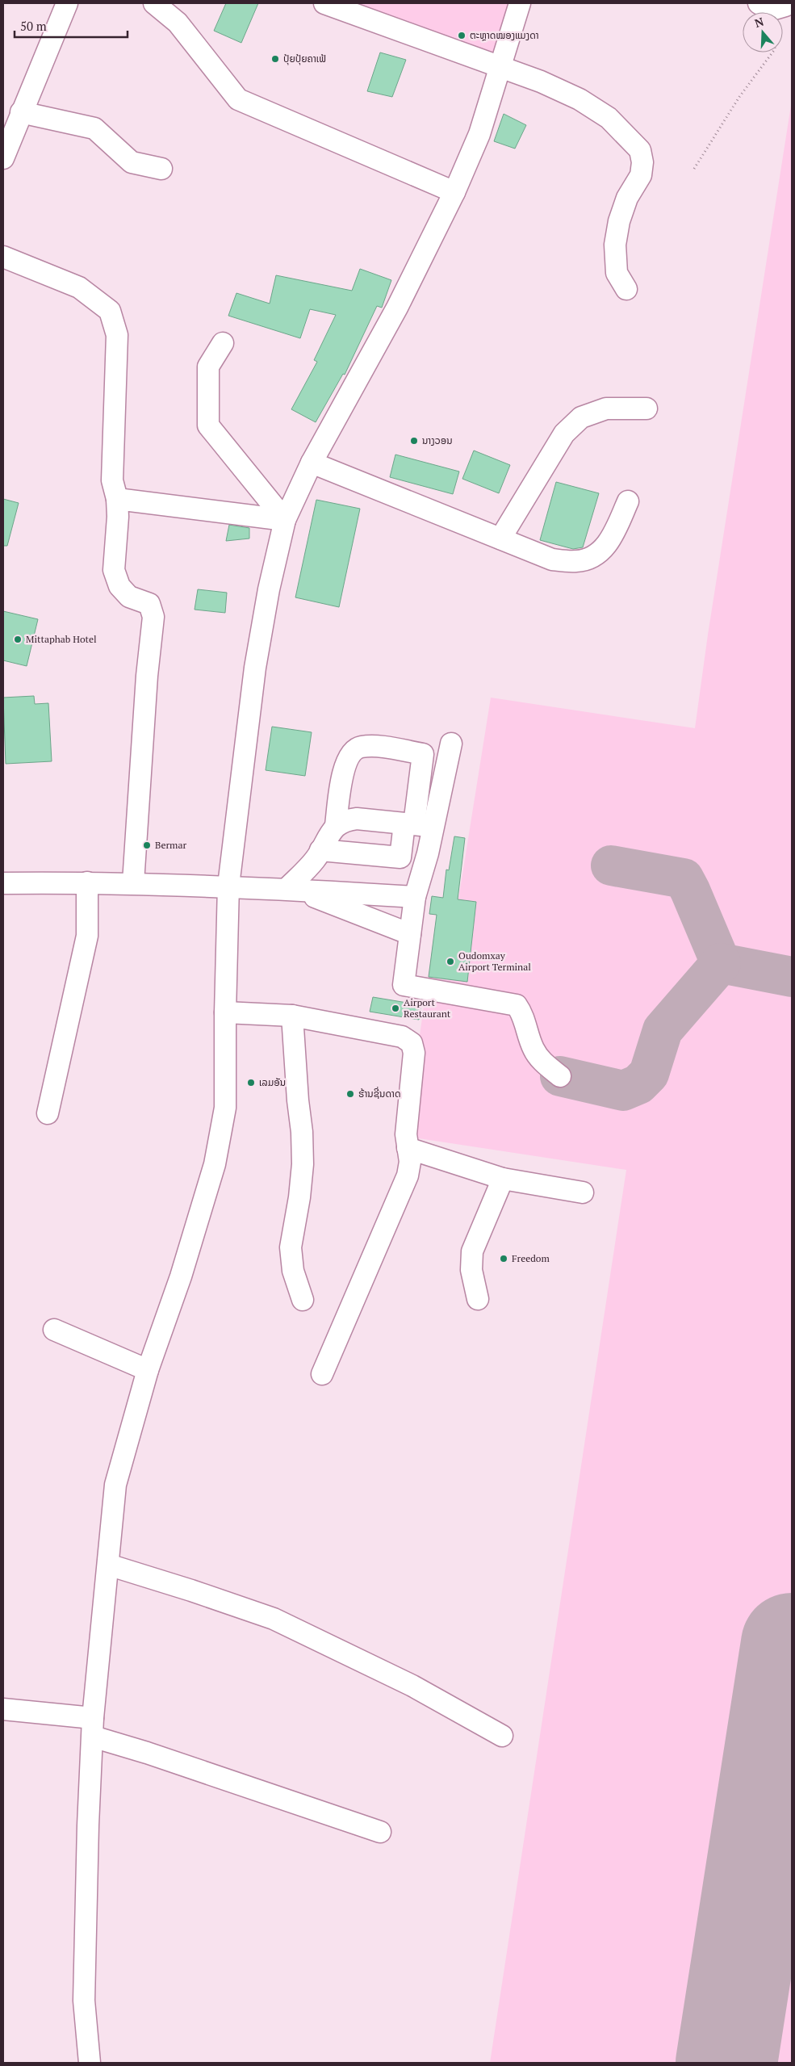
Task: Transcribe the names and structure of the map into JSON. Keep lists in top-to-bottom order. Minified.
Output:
{"places":["ຕະຫຼາດໝອງແມງດາ","ປຸ້ຍປຸ້ຍຄາເຟ້","ນາງວອນ","Mittaphab Hotel","Bermar","Oudomxay Airport Terminal","Airport Restaurant","ເລມອັນ","ຮ້ານຊີ່ນດາດ","Freedom"],"scale_bar":"50 m","north":"top"}
